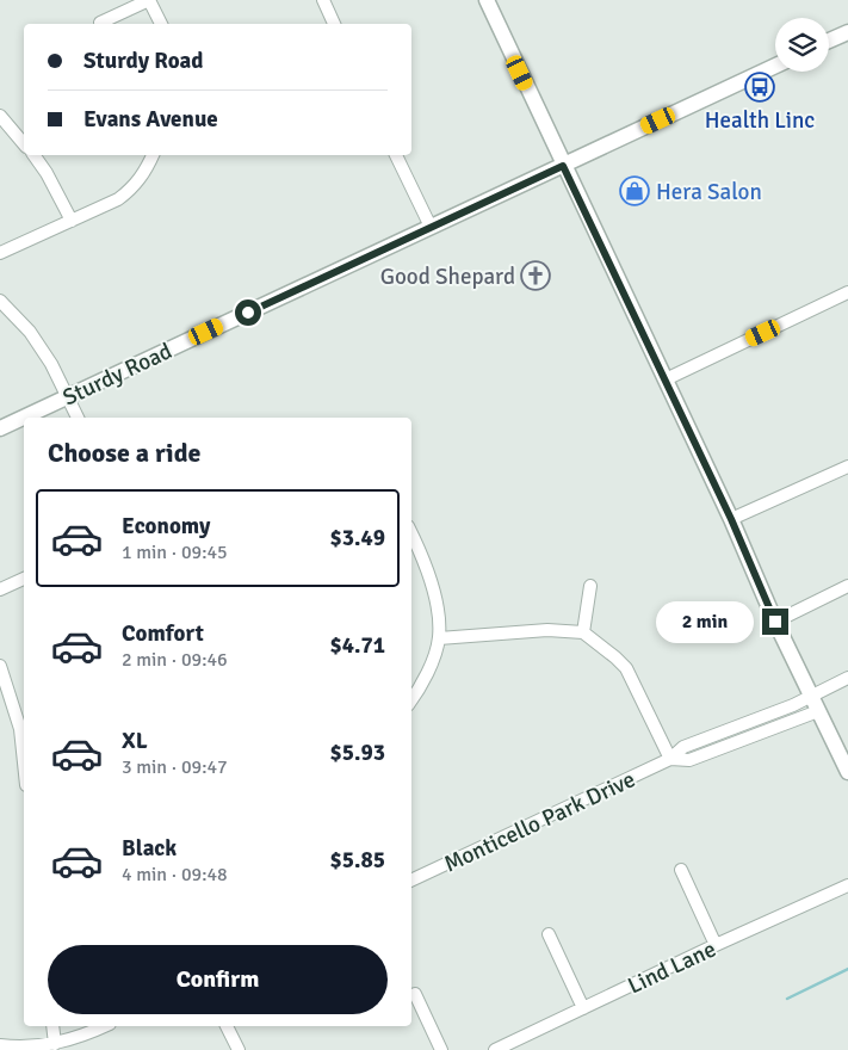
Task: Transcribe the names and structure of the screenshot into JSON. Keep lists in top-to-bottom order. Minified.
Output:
{"streets":{"street":["Sturdy Road","Monticello Park Drive","Lind Lane"]},"places":{"bus stop":["Health Linc"],"shop":["Hera Salon"],"church":["Good Shepard"]},"page":{"banner":["Sturdy Road","Evans Avenue"],"heading":"Choose a ride","list":[{"name":"Economy","note":"1 min · 09:45","value":"$3.49"},{"name":"Comfort","note":"2 min · 09:46","value":"$4.71"},{"name":"XL","note":"3 min · 09:47","value":"$5.93"},{"name":"Black","note":"4 min · 09:48","value":"$5.85"}],"bubble":"2 min","buttons":"Confirm"}}
